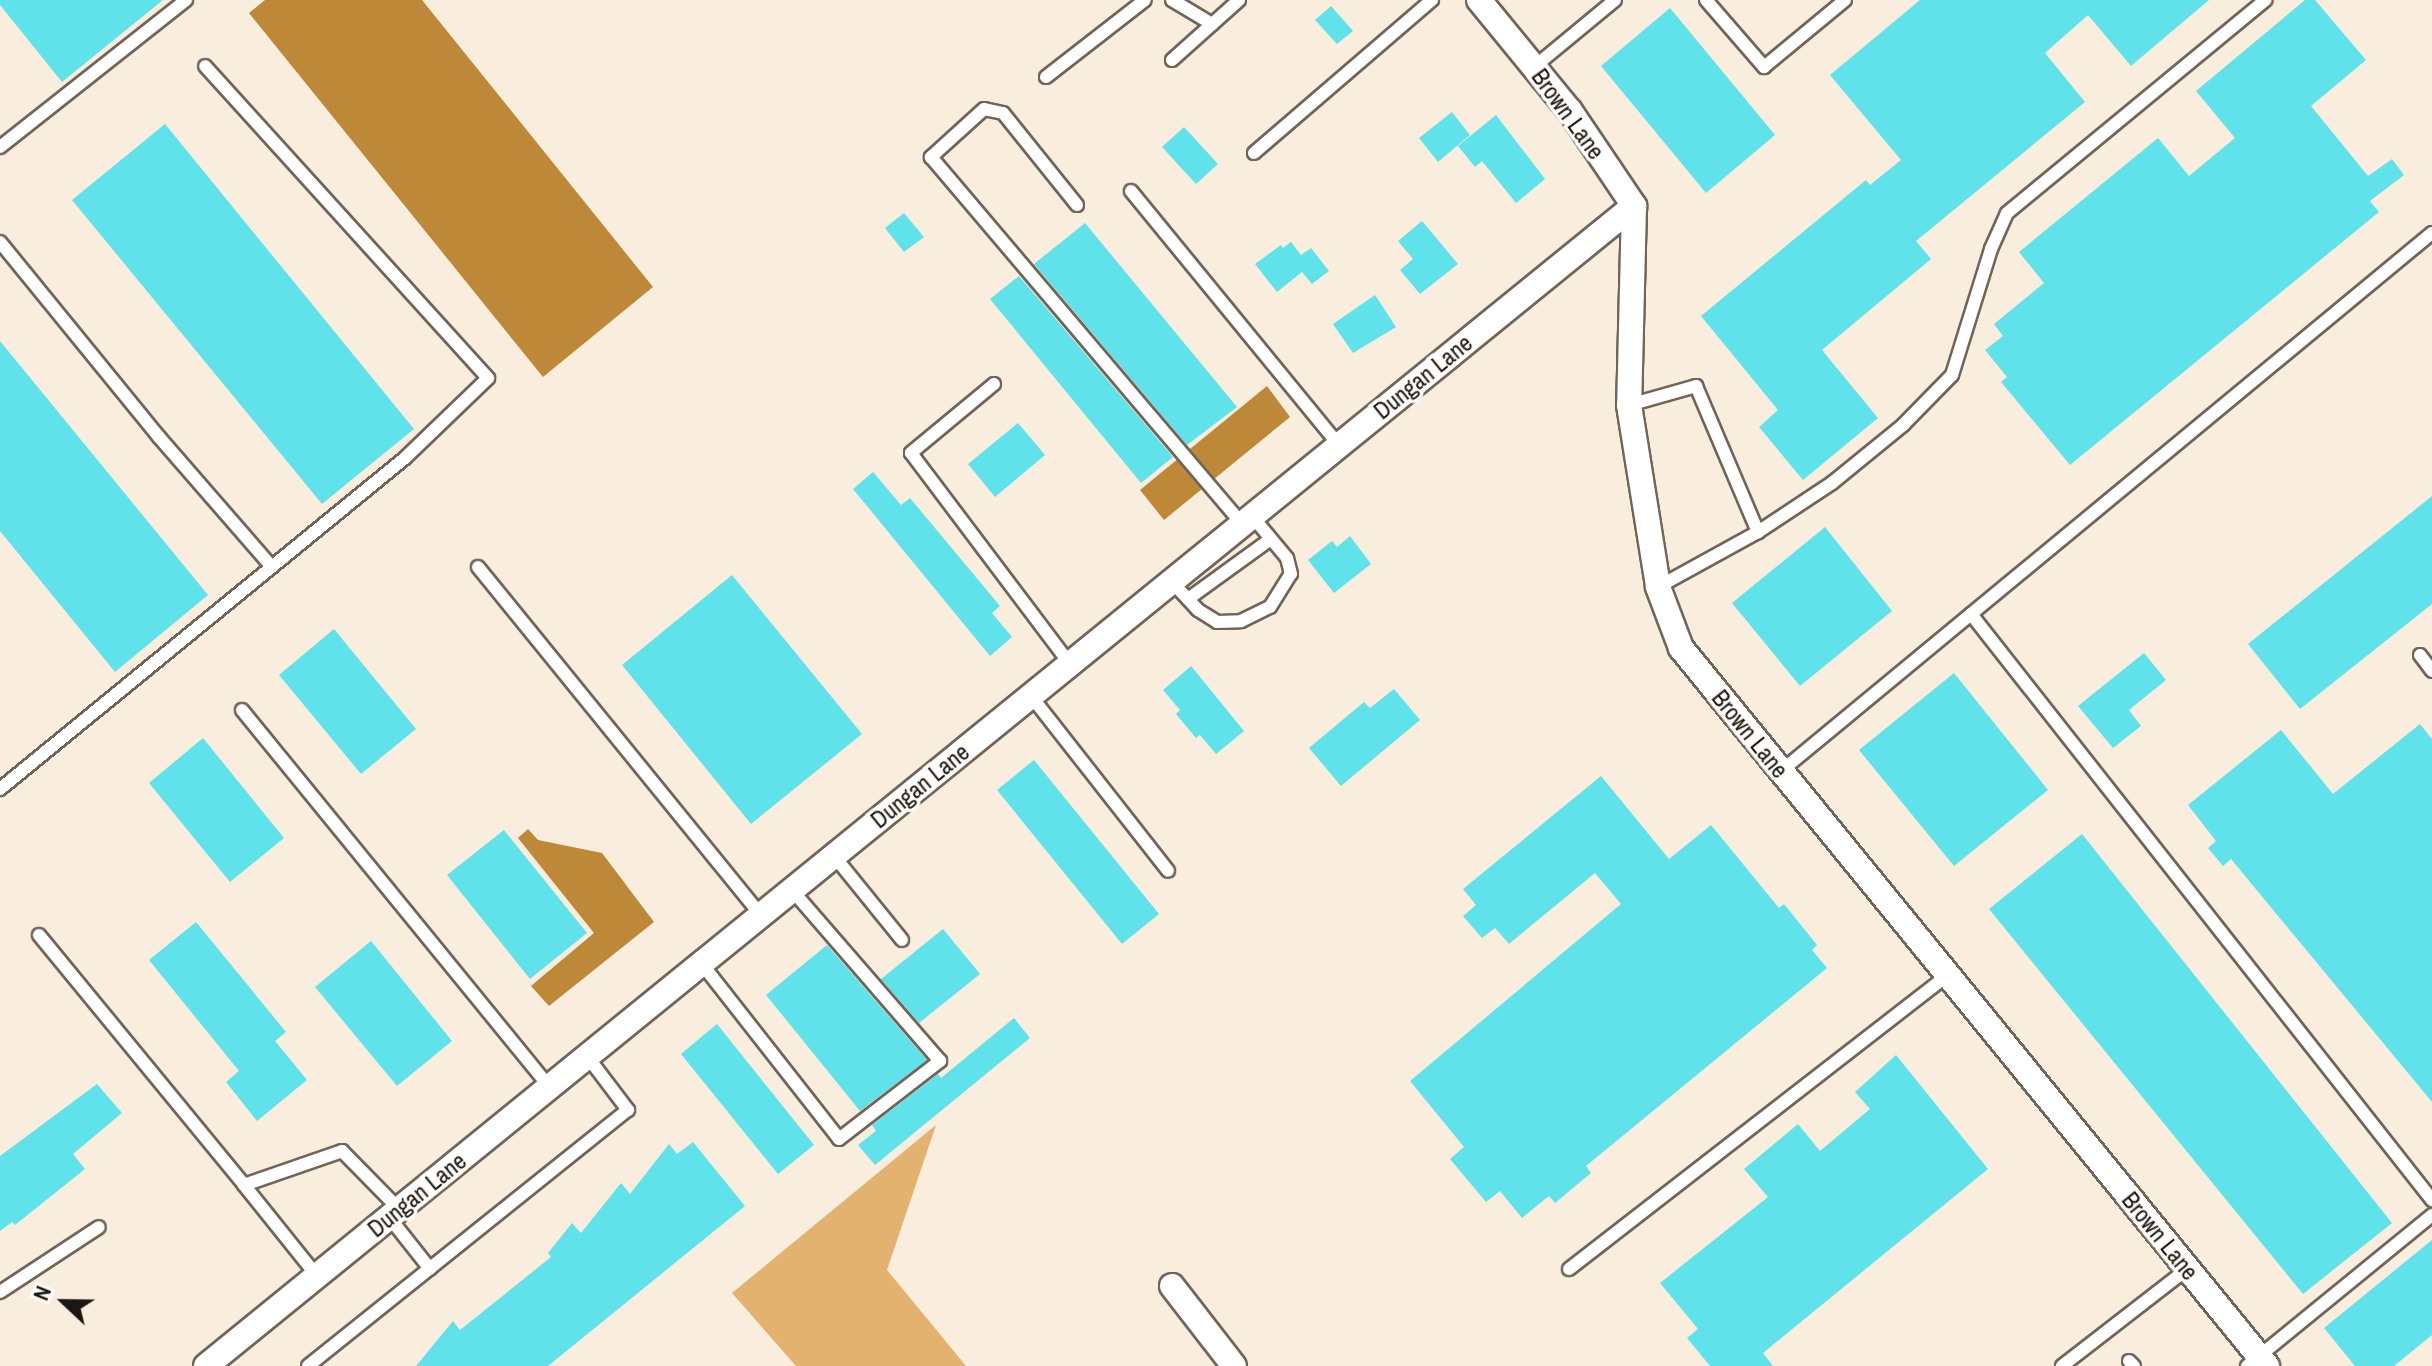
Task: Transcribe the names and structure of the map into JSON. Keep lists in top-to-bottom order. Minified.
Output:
{"streets":{"street":["Brown Lane","Dungan Lane"]},"crossings":[["Brown Lane","Dungan Lane"]],"north":"left"}
